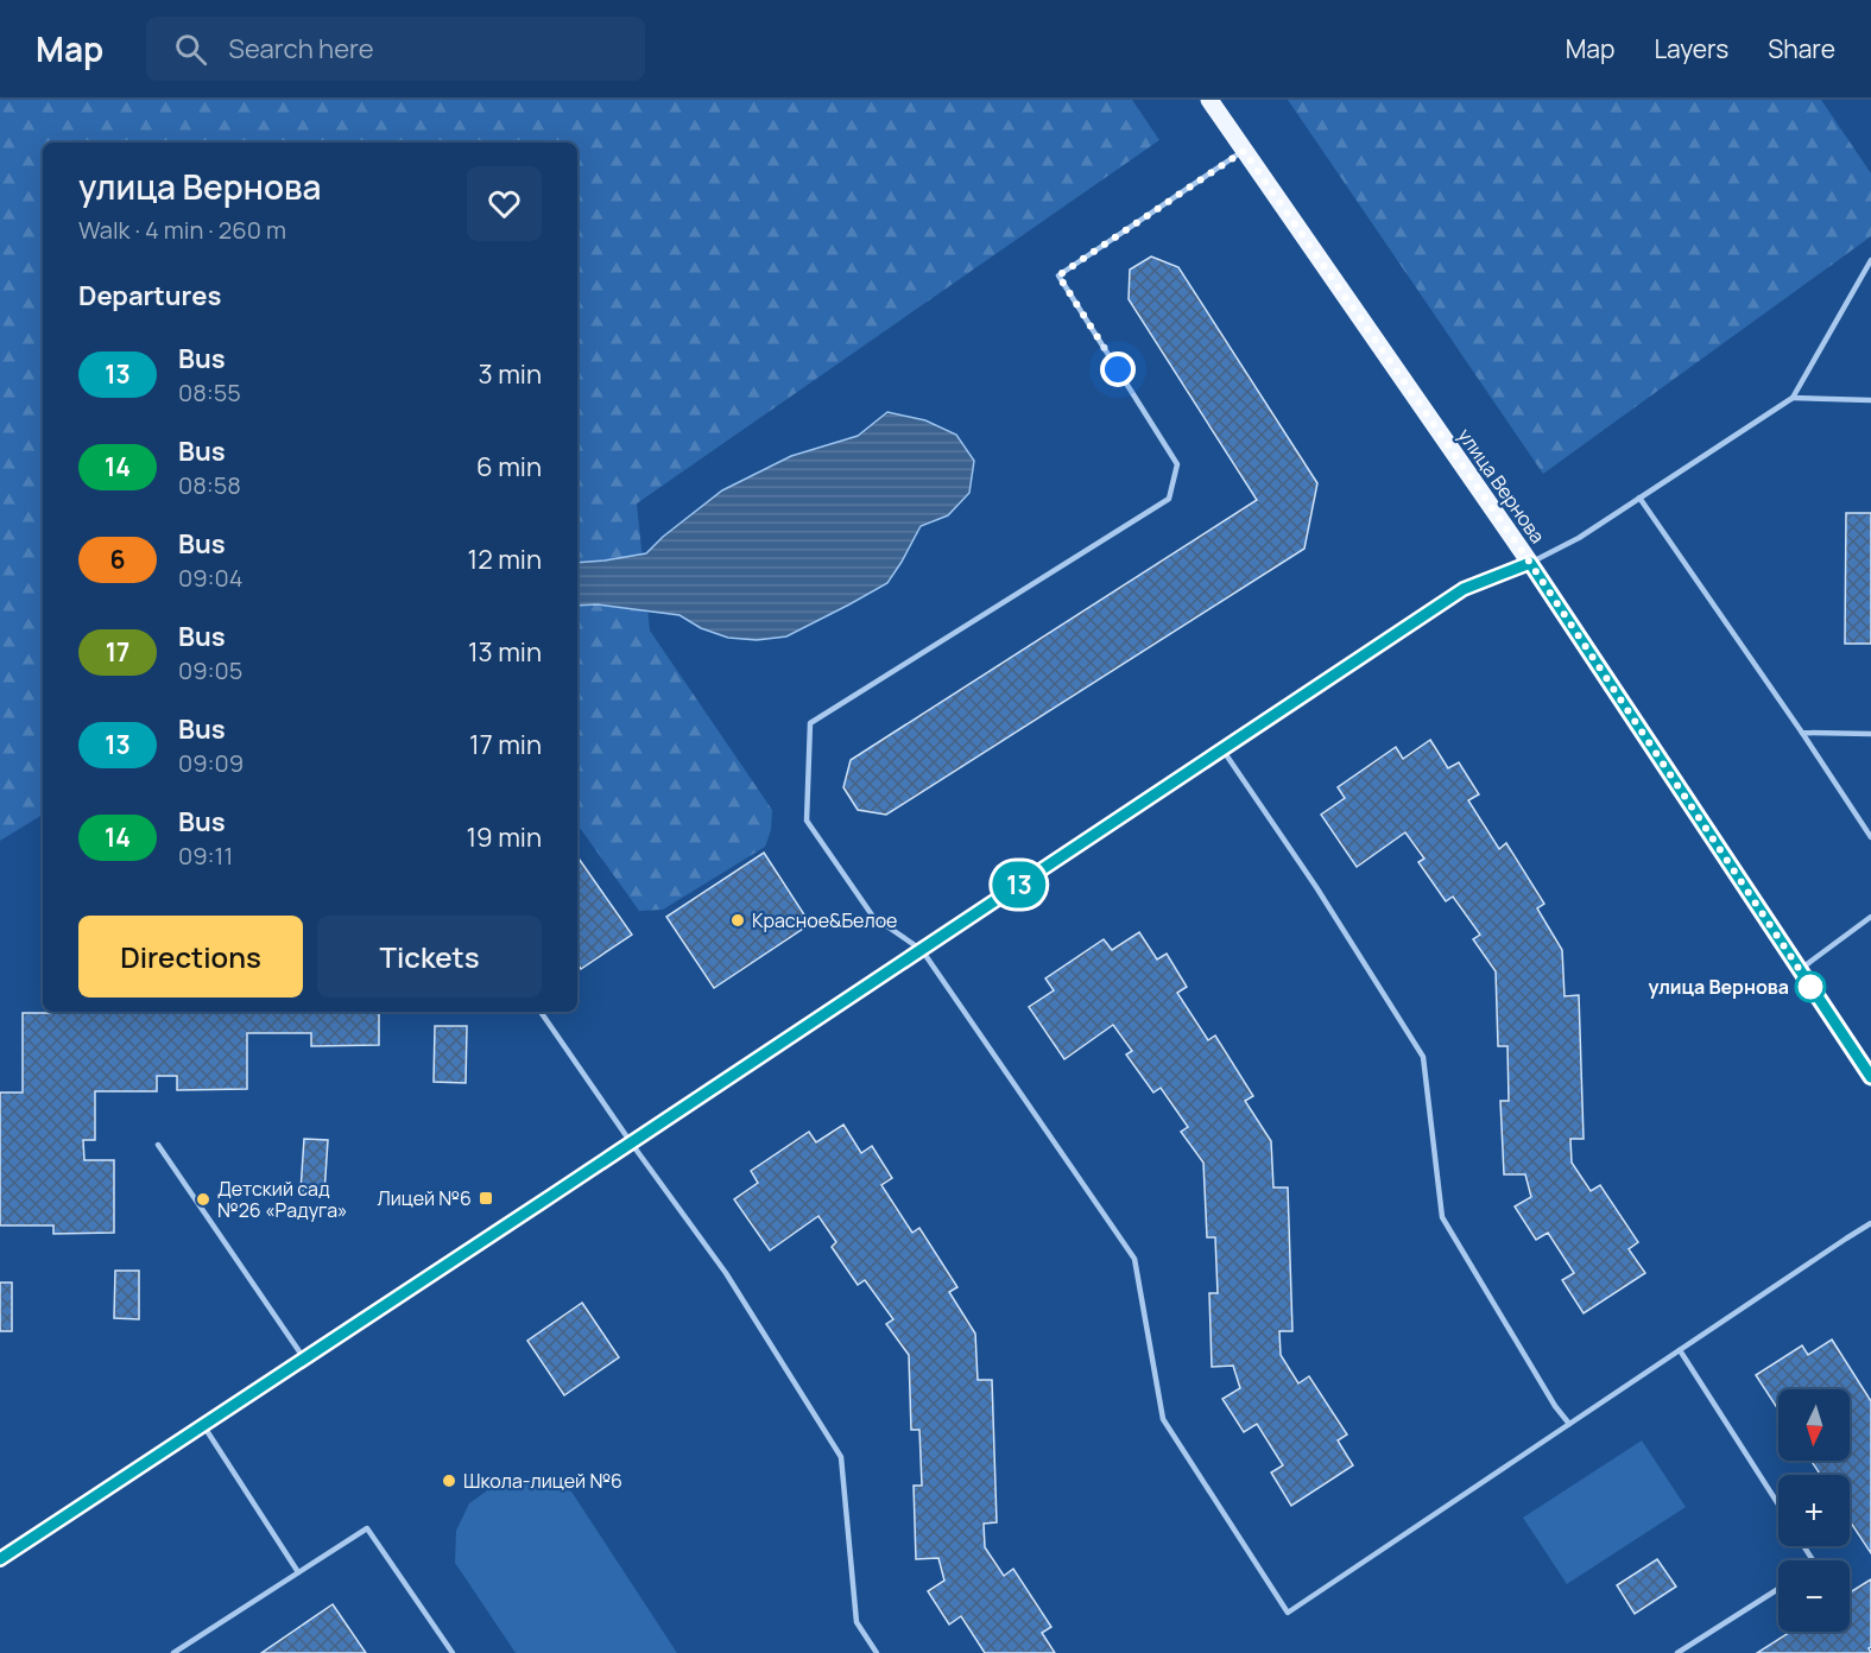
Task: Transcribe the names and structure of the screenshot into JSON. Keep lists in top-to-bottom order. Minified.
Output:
{"streets":{"main road":["улица Вернова"]},"places":{"other":["Красное&Белое","улица Вернова","Детский сад №26 «Радуга»","Школа-лицей №6"],"transit":["Лицей №6"]},"lines":["bus line 13"],"north":"bottom","page":{"header":"Map","search":"Search here","nav":["Map","Layers","Share"],"on_map":"13","heading":[["улица Вернова","Walk · 4 min · 260 m"],"Departures"],"list":[{"mark":"13","name":"Bus","note":"08:55","value":"3 min"},{"mark":"14","name":"Bus","note":"08:58","value":"6 min"},{"mark":"6","name":"Bus","note":"09:04","value":"12 min"},{"mark":"17","name":"Bus","note":"09:05","value":"13 min"},{"mark":"13","name":"Bus","note":"09:09","value":"17 min"},{"mark":"14","name":"Bus","note":"09:11","value":"19 min"}],"buttons":["Directions","Tickets"],"map_buttons":["+","−"]}}
